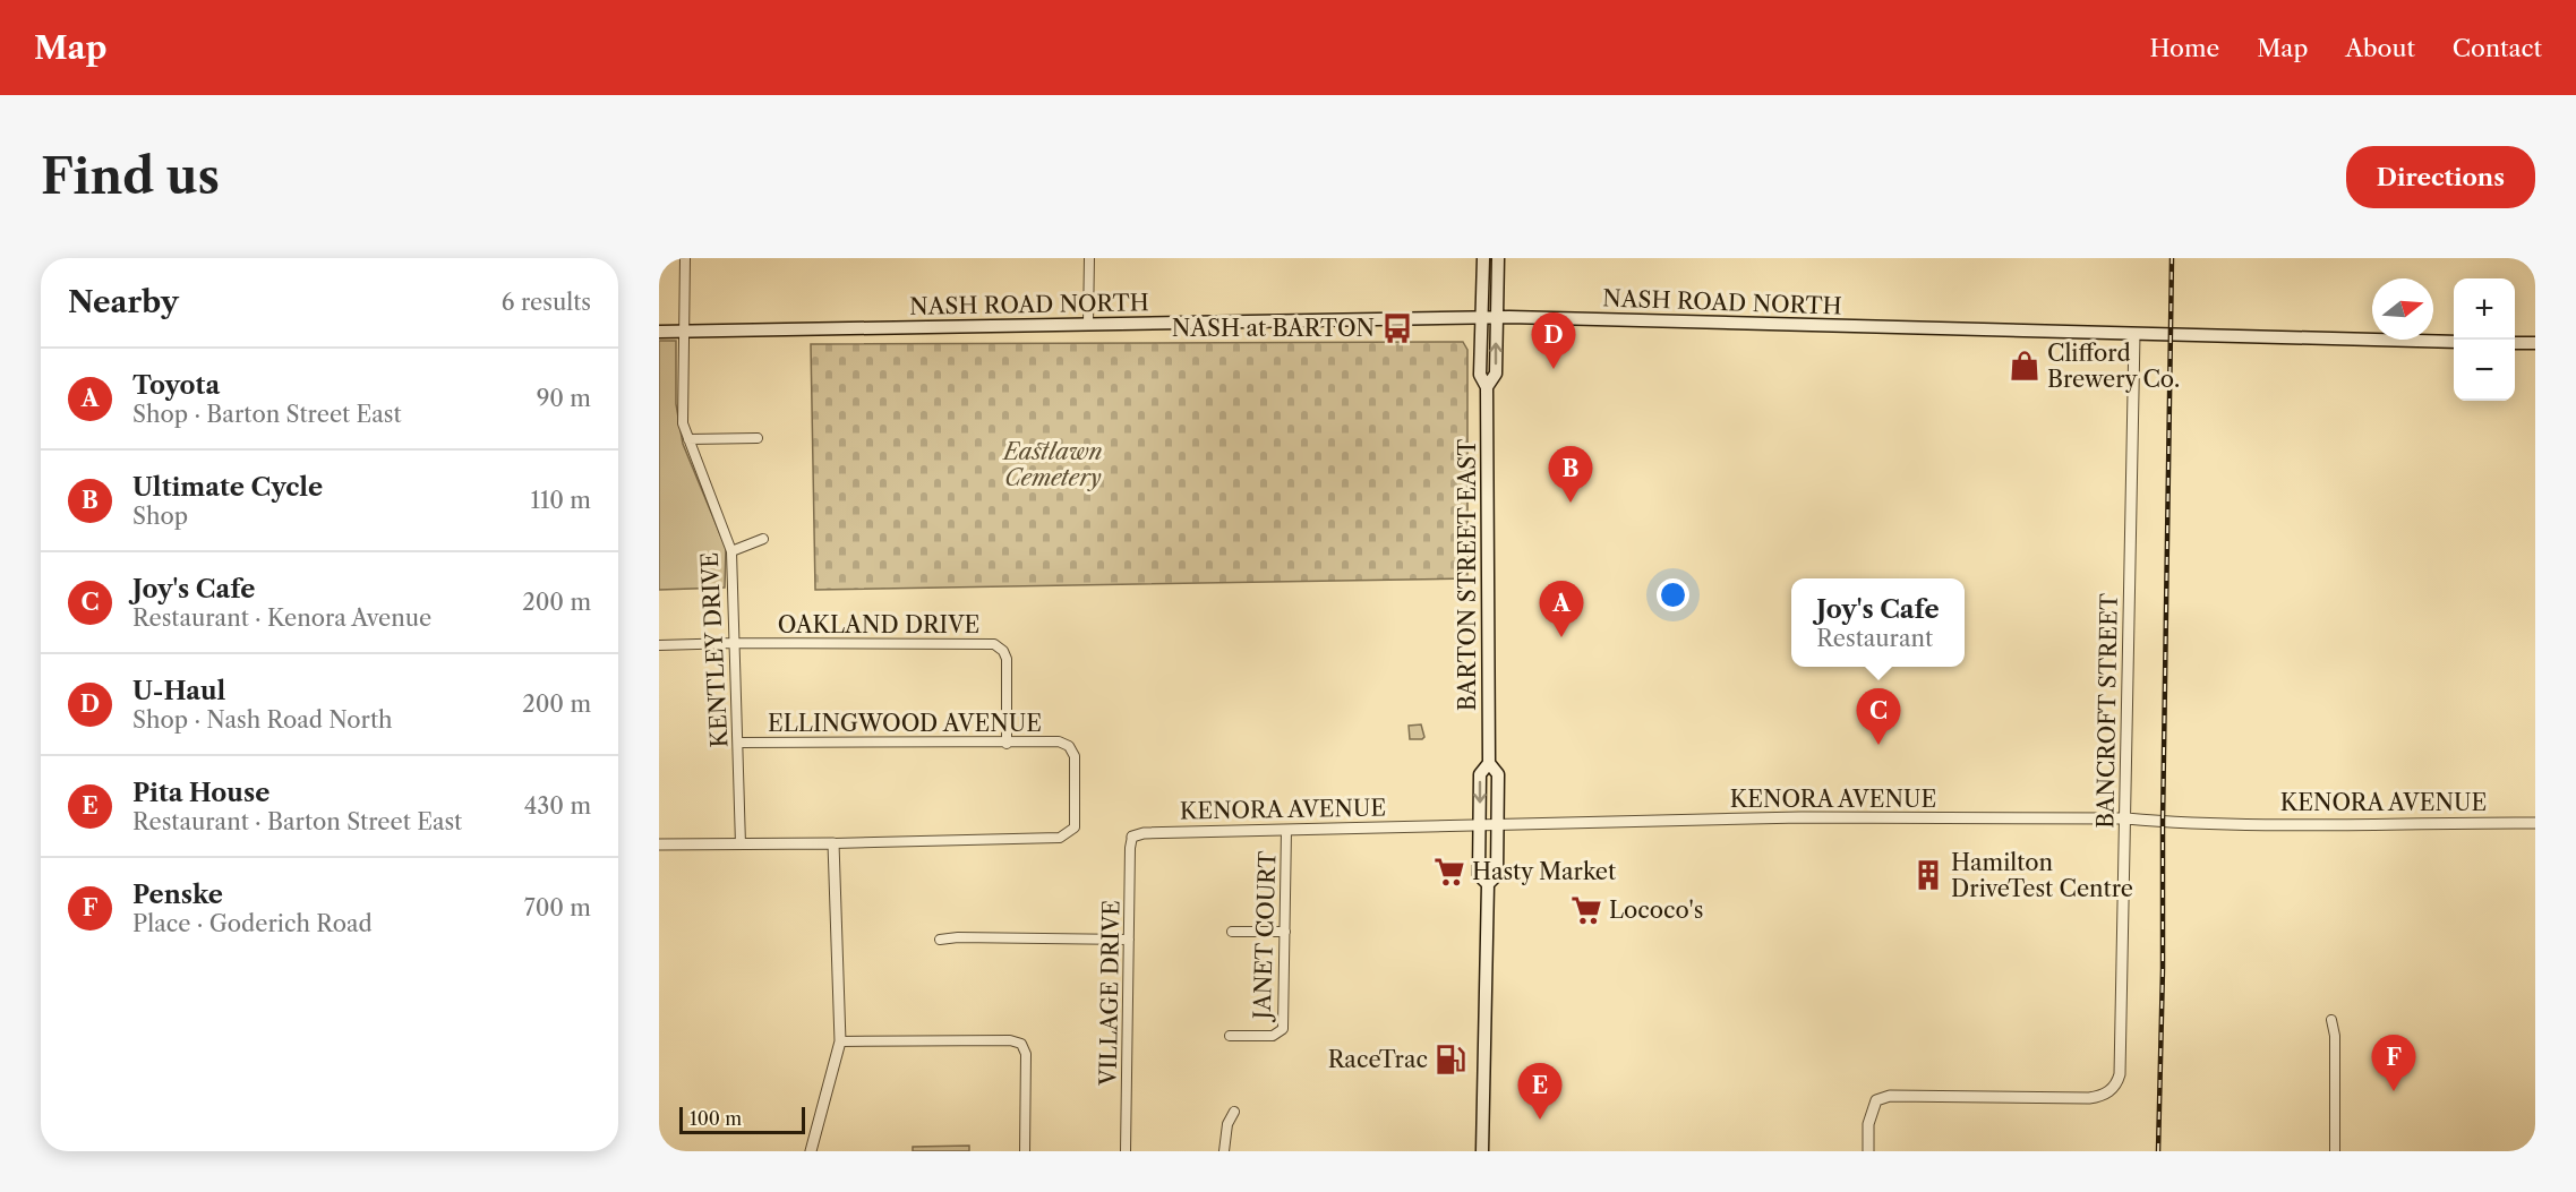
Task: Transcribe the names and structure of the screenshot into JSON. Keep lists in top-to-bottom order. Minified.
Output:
{"streets":{"main road":["NASH ROAD NORTH","BARTON STREET EAST"],"street":["OAKLAND DRIVE","KENTLEY DRIVE","BANCROFT STREET","ELLINGWOOD AVENUE","KENORA AVENUE","JANET COURT","VILLAGE DRIVE"]},"crossings":[["NASH ROAD NORTH","BARTON STREET EAST"],["NASH ROAD NORTH","KENTLEY DRIVE"],["NASH ROAD NORTH","BANCROFT STREET"],["BARTON STREET EAST","KENORA AVENUE"],["OAKLAND DRIVE","KENTLEY DRIVE"],["OAKLAND DRIVE","ELLINGWOOD AVENUE"],["KENTLEY DRIVE","ELLINGWOOD AVENUE"],["BANCROFT STREET","KENORA AVENUE"],["KENORA AVENUE","JANET COURT"],["KENORA AVENUE","VILLAGE DRIVE"]],"parks":["Eastlawn Cemetery"],"places":{"bus stop":["NASH at BARTON"],"shop":["Clifford Brewery Co."],"supermarket":["Hasty Market","Lococo's"],"building":["Hamilton DriveTest Centre"],"fuel station":["RaceTrac"]},"scale_bar":"100 m","north":"right","page":{"header":"Map","nav":["Home","Map","About","Contact"],"buttons":"Directions","title":"Find us","heading":["Nearby","6 results"],"map_buttons":["+","−"],"pins":["D","B","A","C","F","E"],"list":[{"mark":"A","name":"Toyota","note":"Shop · Barton Street East","value":"90 m"},{"mark":"B","name":"Ultimate Cycle","note":"Shop","value":"110 m"},{"mark":"C","name":"Joy's Cafe","note":"Restaurant · Kenora Avenue","value":"200 m"},{"mark":"D","name":"U-Haul","note":"Shop · Nash Road North","value":"200 m"},{"mark":"E","name":"Pita House","note":"Restaurant · Barton Street East","value":"430 m"},{"mark":"F","name":"Penske","note":"Place · Goderich Road","value":"700 m"}],"popup":["Joy's Cafe","Restaurant"],"scale":"100 m"}}
